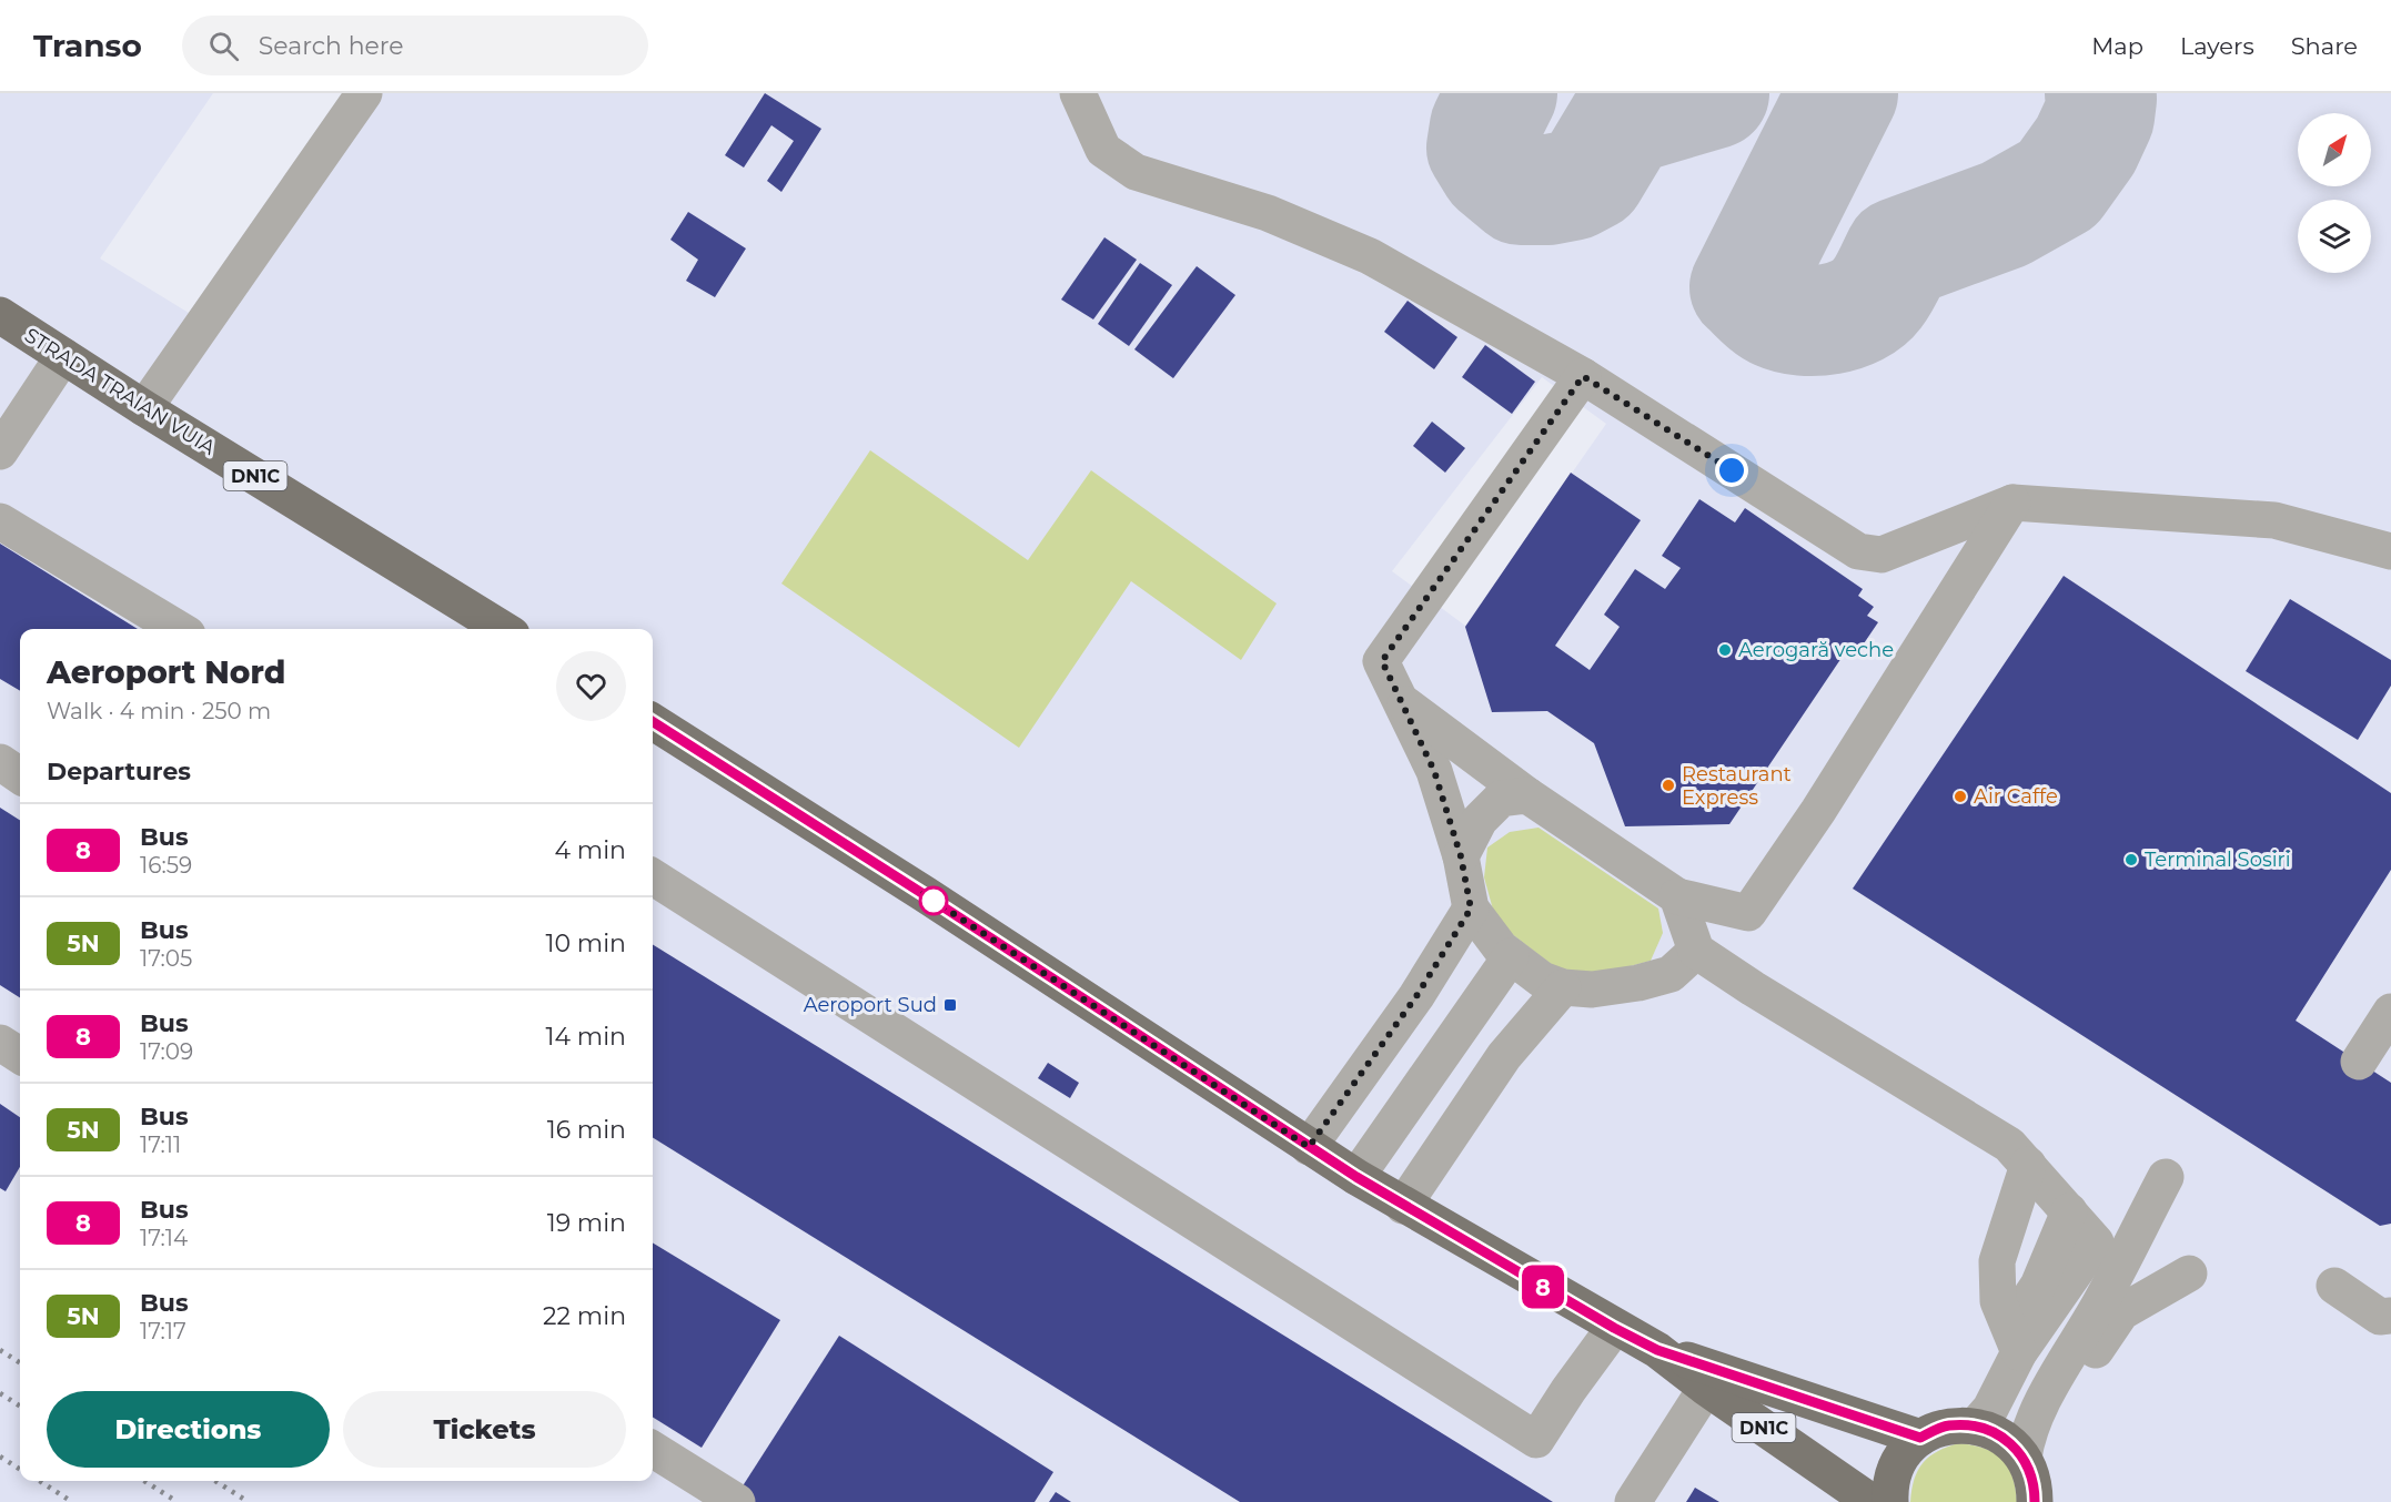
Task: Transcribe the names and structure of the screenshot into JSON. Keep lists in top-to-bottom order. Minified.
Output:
{"streets":{"main road":["STRADA TRAIAN VUIA","DN1C"]},"places":{"other":["Aerogară veche","Restaurant Express","Air Caffe","Terminal Sosiri"],"transit":["Aeroport Sud"]},"lines":["bus line 8"],"north":"top right","page":{"header":"Transo","search":"Search here","nav":["Map","Layers","Share"],"on_map":"8","heading":[["Aeroport Nord","Walk · 4 min · 250 m"],"Departures"],"list":[{"mark":"8","name":"Bus","note":"16:59","value":"4 min"},{"mark":"5N","name":"Bus","note":"17:05","value":"10 min"},{"mark":"8","name":"Bus","note":"17:09","value":"14 min"},{"mark":"5N","name":"Bus","note":"17:11","value":"16 min"},{"mark":"8","name":"Bus","note":"17:14","value":"19 min"},{"mark":"5N","name":"Bus","note":"17:17","value":"22 min"}],"buttons":["Directions","Tickets"]}}
